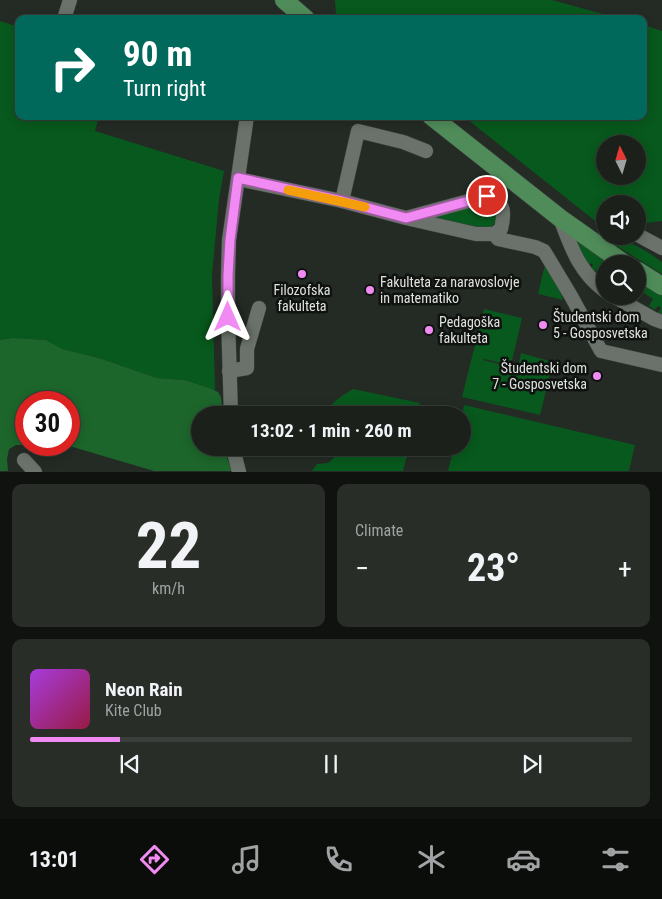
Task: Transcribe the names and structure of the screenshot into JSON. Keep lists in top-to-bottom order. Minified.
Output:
{"places":["Filozofska fakulteta","Fakulteta za naravoslovje in matematiko","Študentski dom 5 - Gosposvetska","Pedagoška fakulteta","Študentski dom 7 - Gosposvetska"],"north":"top","page":{"turn":["90 m","Turn right"],"limit":"30","trip":"13:02 · 1 min · 260 m","tile":[["22","km/h"],"Climate"],"heat":["−","23°","+"],"song":["Neon Rain","Kite Club"],"tabs":"13:01"}}
